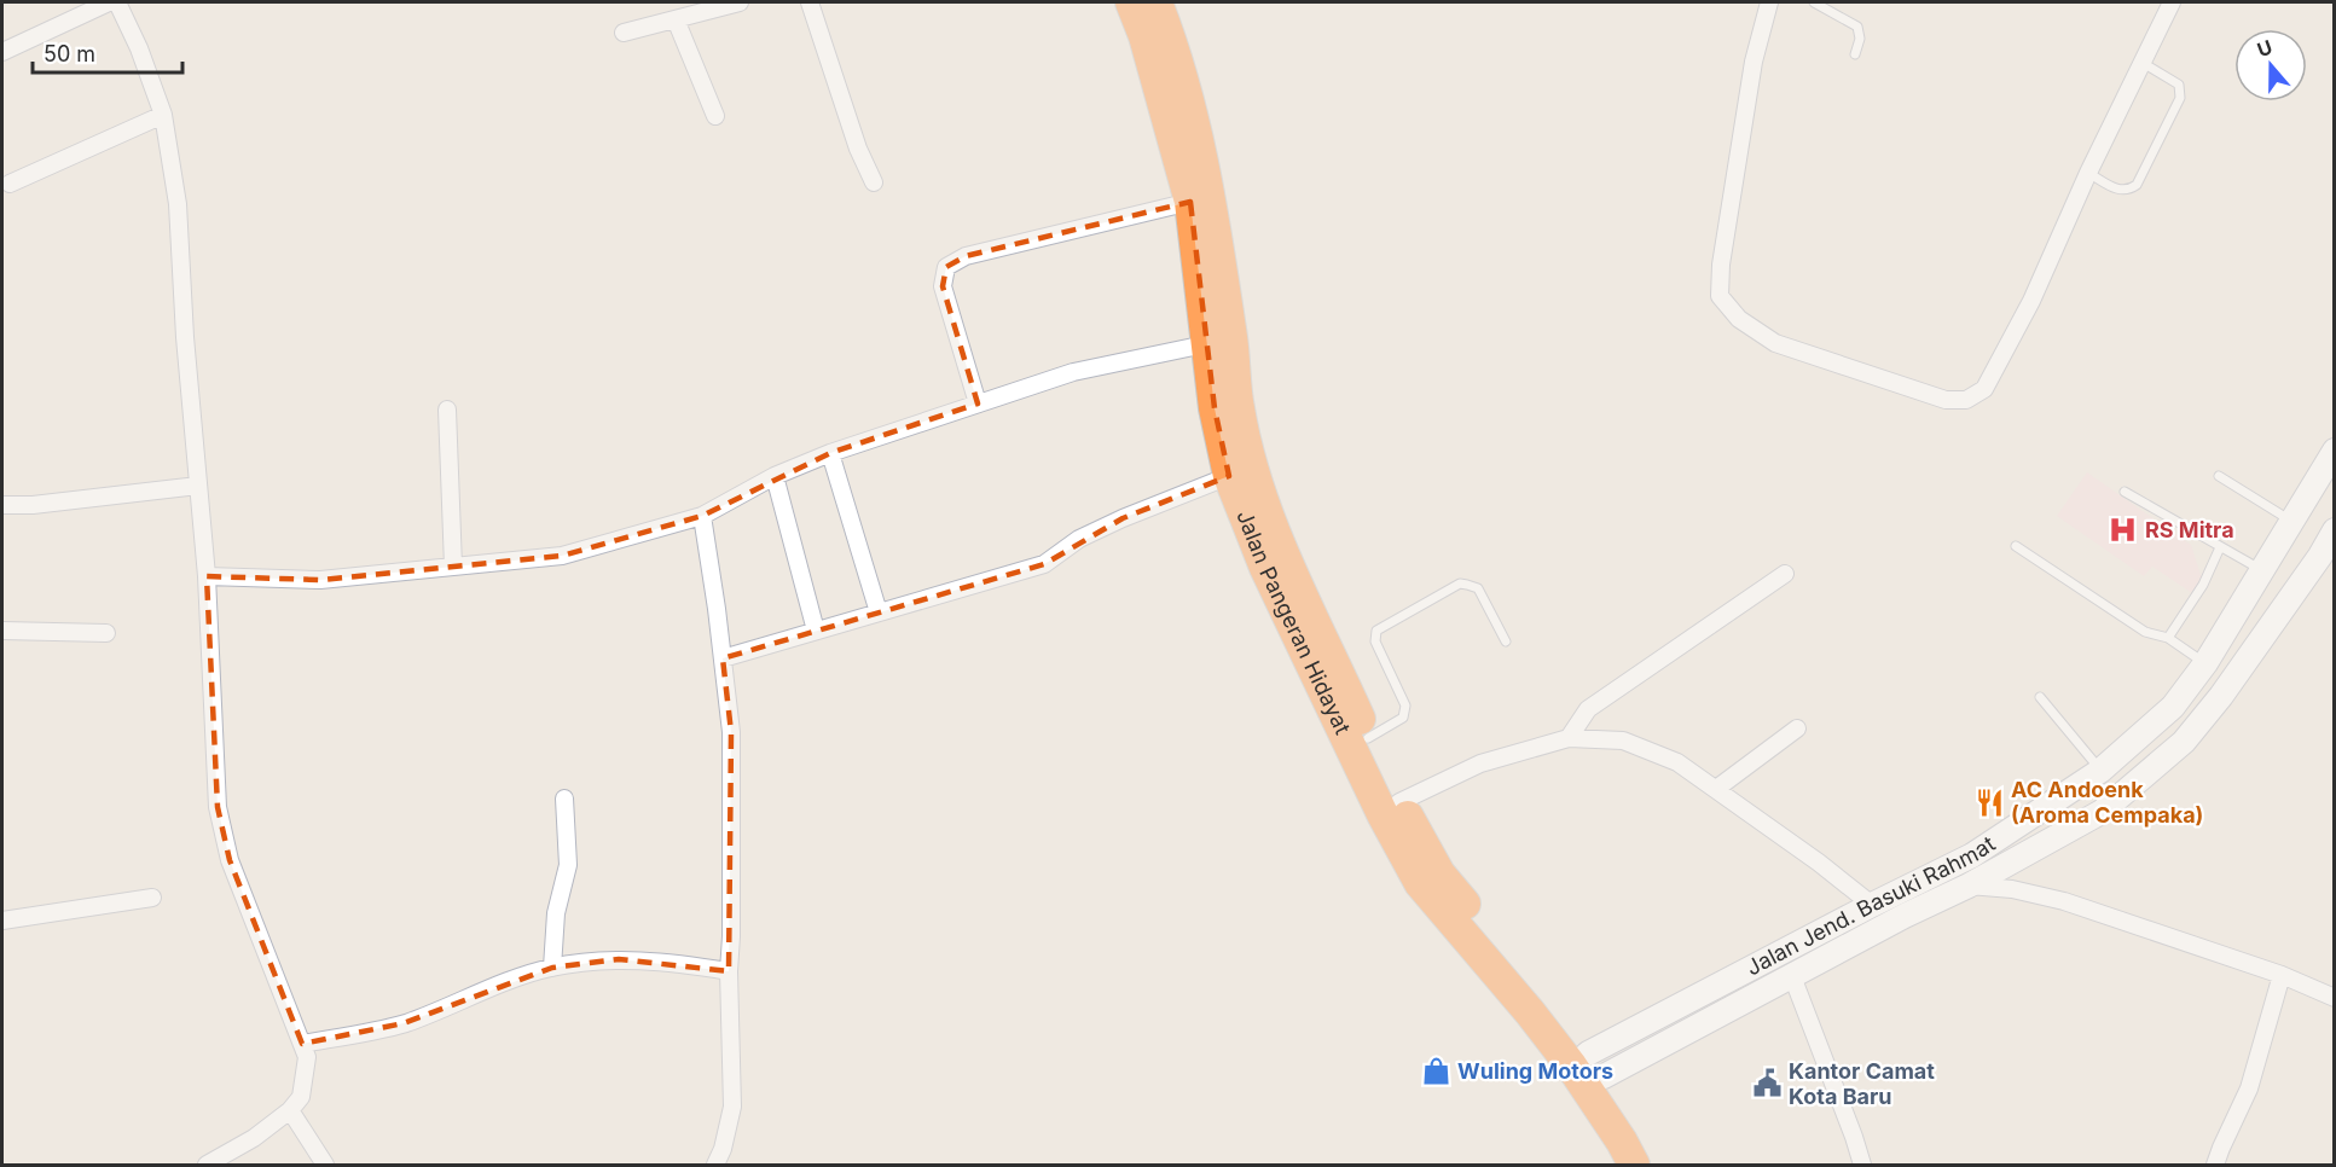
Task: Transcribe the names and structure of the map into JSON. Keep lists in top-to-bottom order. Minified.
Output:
{"streets":{"highway":["Jalan Pangeran Hidayat"],"main road":["Jalan Jend. Basuki Rahmat"]},"crossings":[["Jalan Pangeran Hidayat","Jalan Jend. Basuki Rahmat"]],"places":{"hospital":["RS Mitra"],"restaurant":["AC Andoenk (Aroma Cempaka)"],"shop":["Wuling Motors"],"public building":["Kantor Camat Kota Baru"]},"scale_bar":"50 m","north":"top"}
